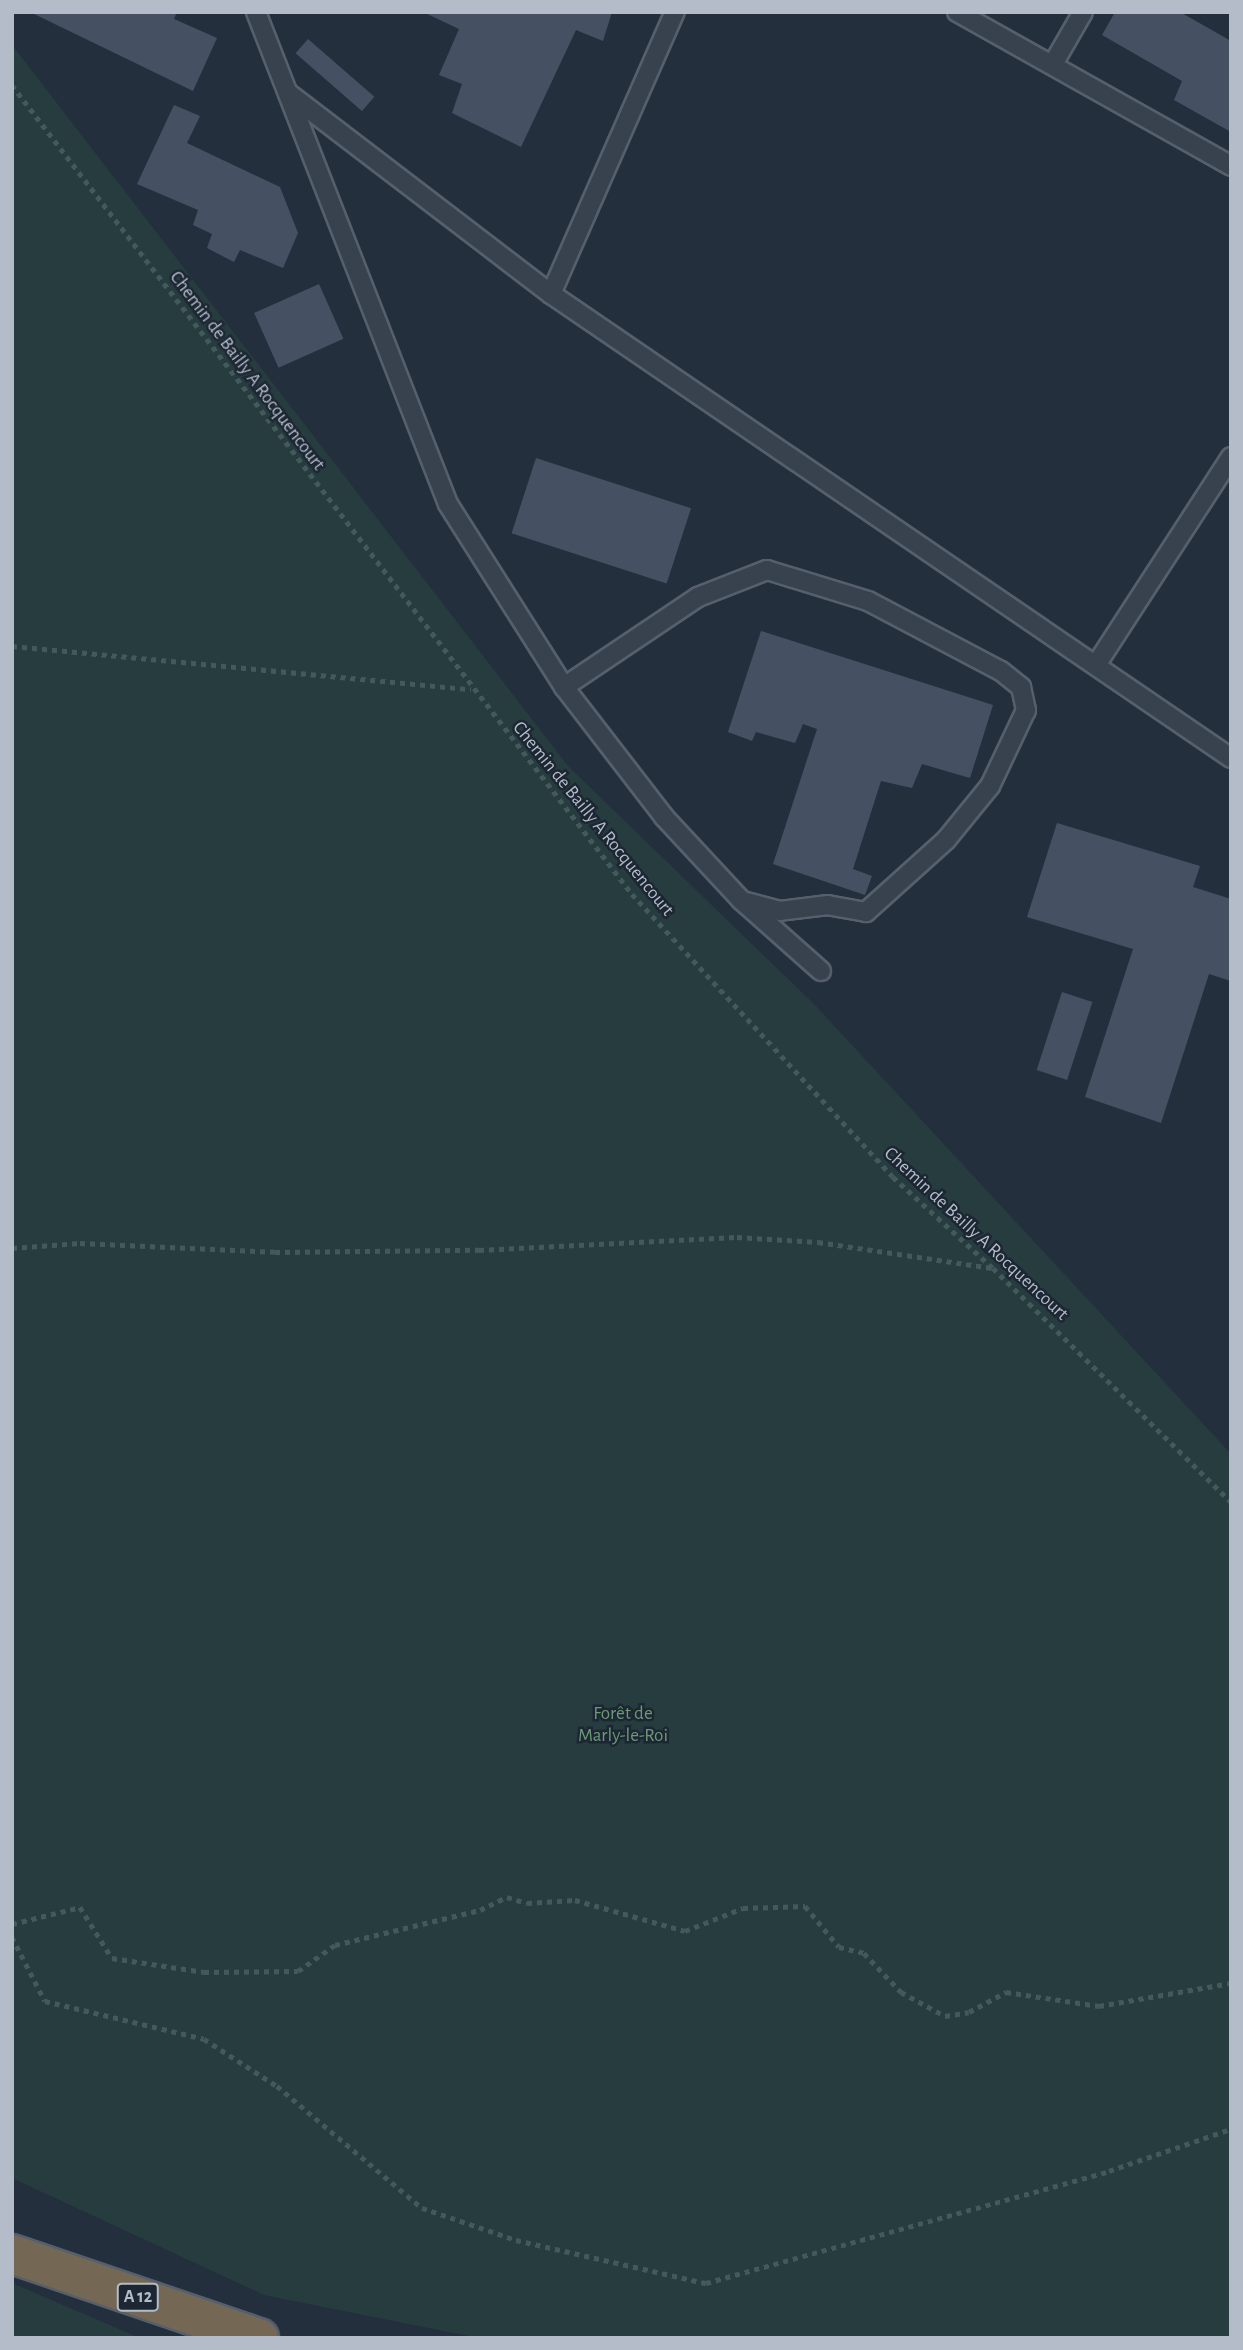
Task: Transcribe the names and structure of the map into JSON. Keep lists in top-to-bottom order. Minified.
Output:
{"streets":{"highway":["A 12"],"path":["Chemin de Bailly A Rocquencourt"]},"parks":["Forêt de Marly-le-Roi"]}
